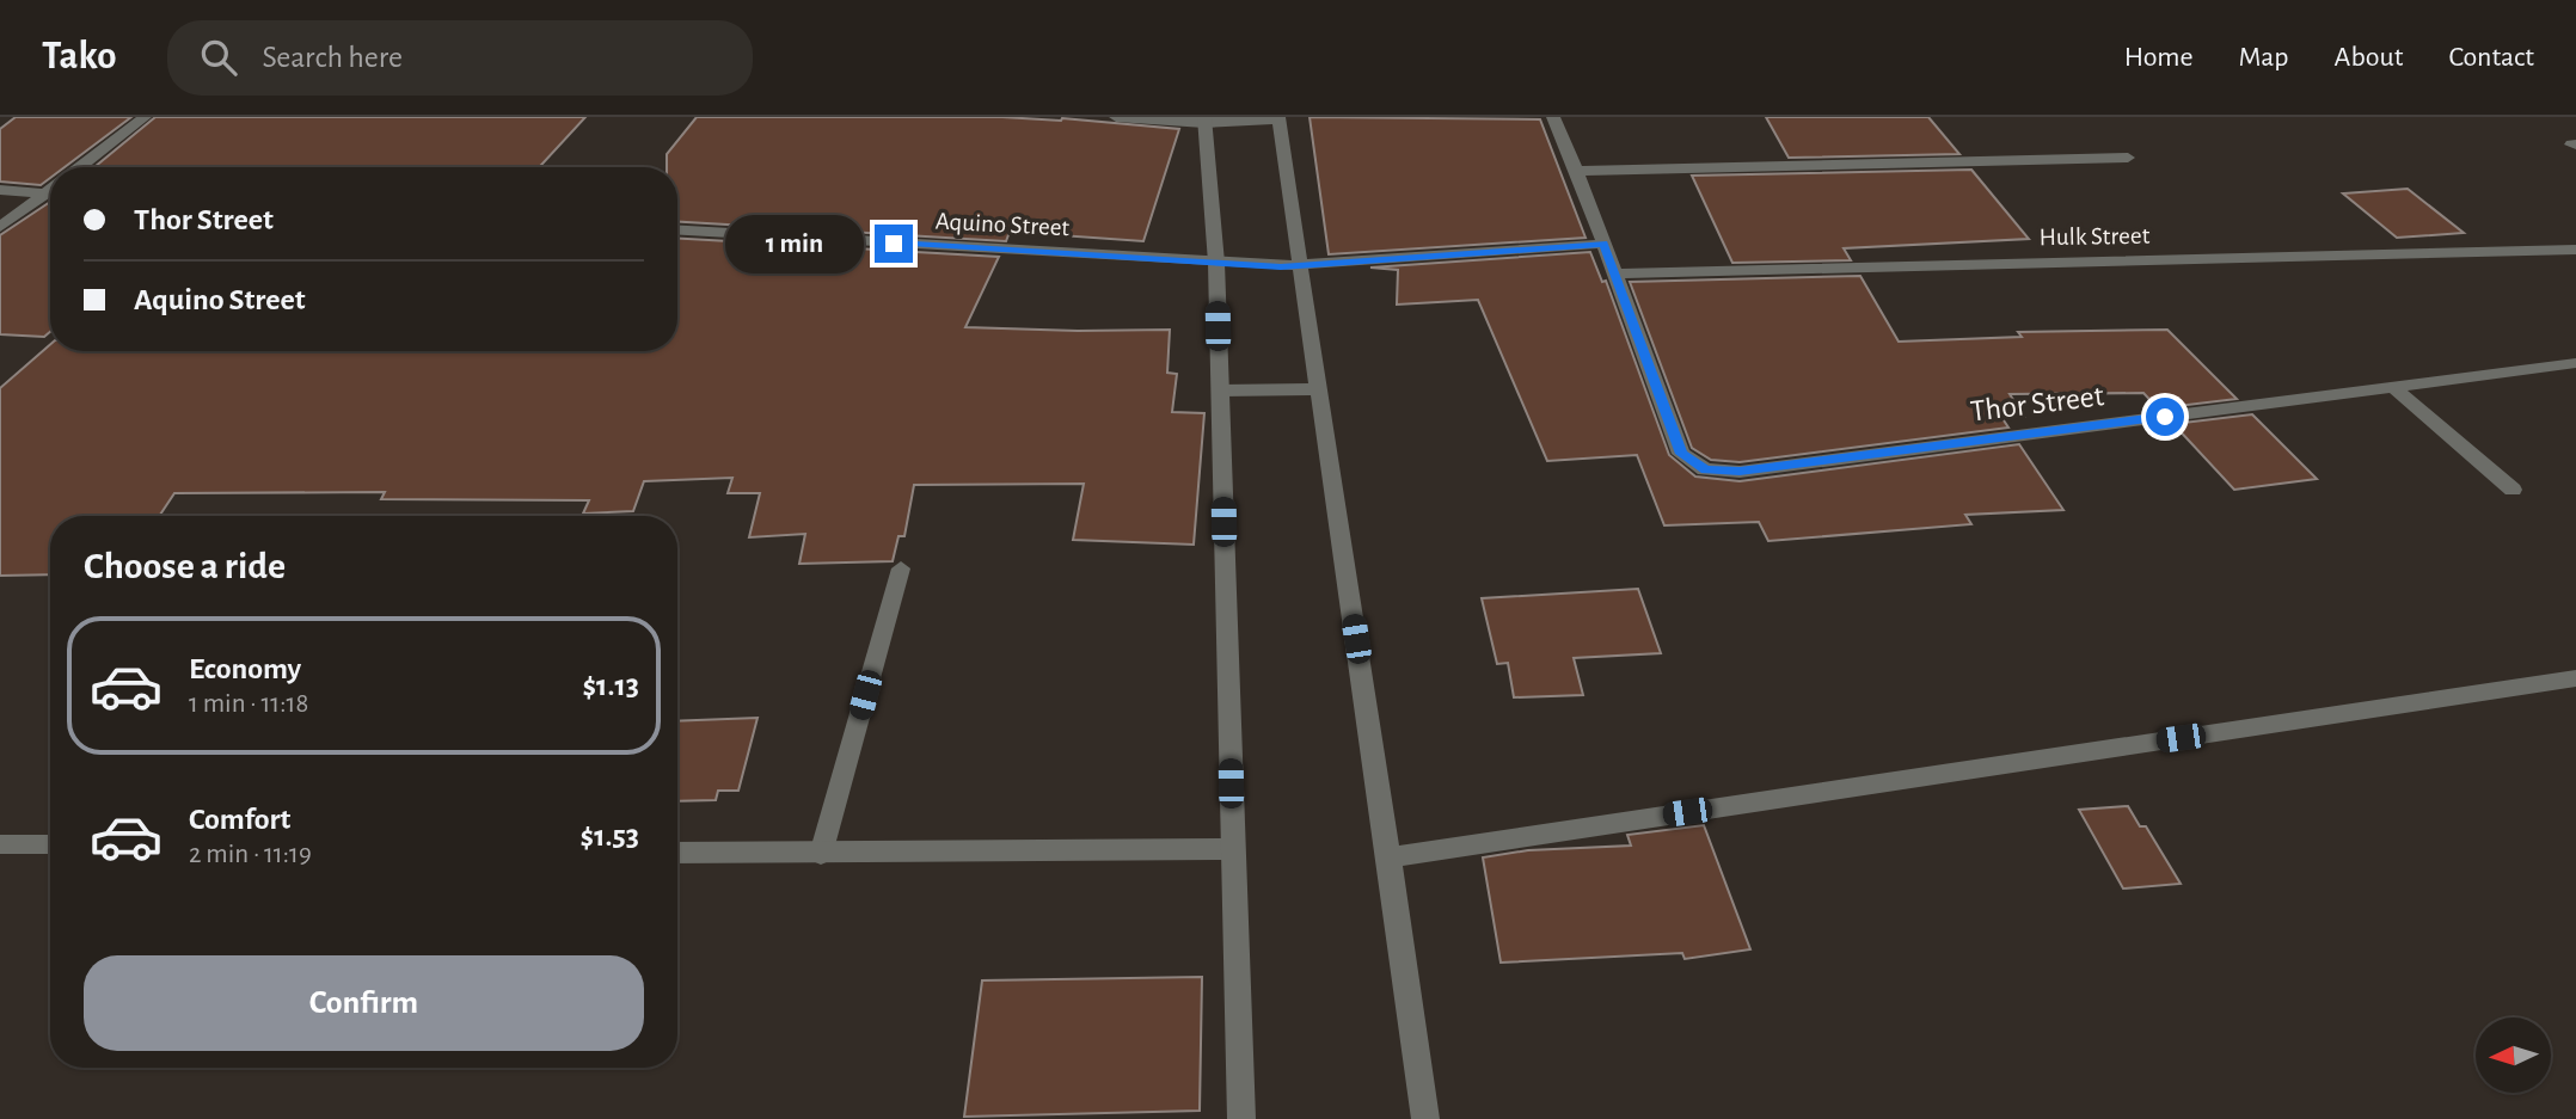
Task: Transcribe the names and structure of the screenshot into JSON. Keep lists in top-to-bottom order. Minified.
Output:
{"streets":{"street":["Aquino Street","Hulk Street","Thor Street"]},"crossings":[["Hulk Street","Thor Street"]],"north":"left","page":{"header":"Tako","search":"Search here","nav":["Home","Map","About","Contact"],"banner":["Thor Street","Aquino Street"],"bubble":"1 min","heading":"Choose a ride","list":[{"name":"Economy","note":"1 min · 11:18","value":"$1.13"},{"name":"Comfort","note":"2 min · 11:19","value":"$1.53"}],"buttons":"Confirm"}}
